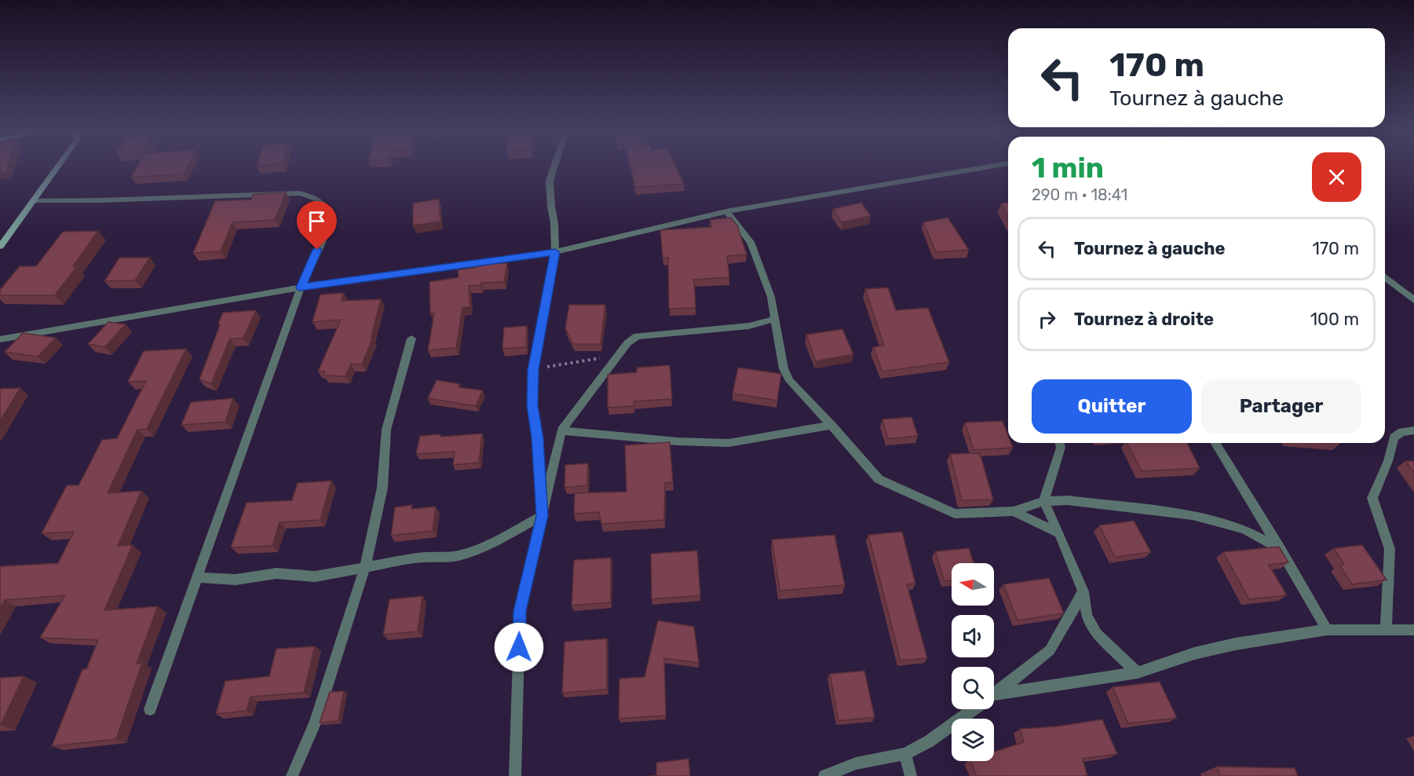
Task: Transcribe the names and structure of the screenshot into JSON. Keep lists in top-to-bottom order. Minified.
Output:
{"north":"left","page":{"turn":["170 m","Tournez à gauche"],"heading":["1 min","290 m · 18:41"],"list":[{"name":"Tournez à gauche","value":"170 m"},{"name":"Tournez à droite","value":"100 m"}],"buttons":["Quitter","Partager"]}}
